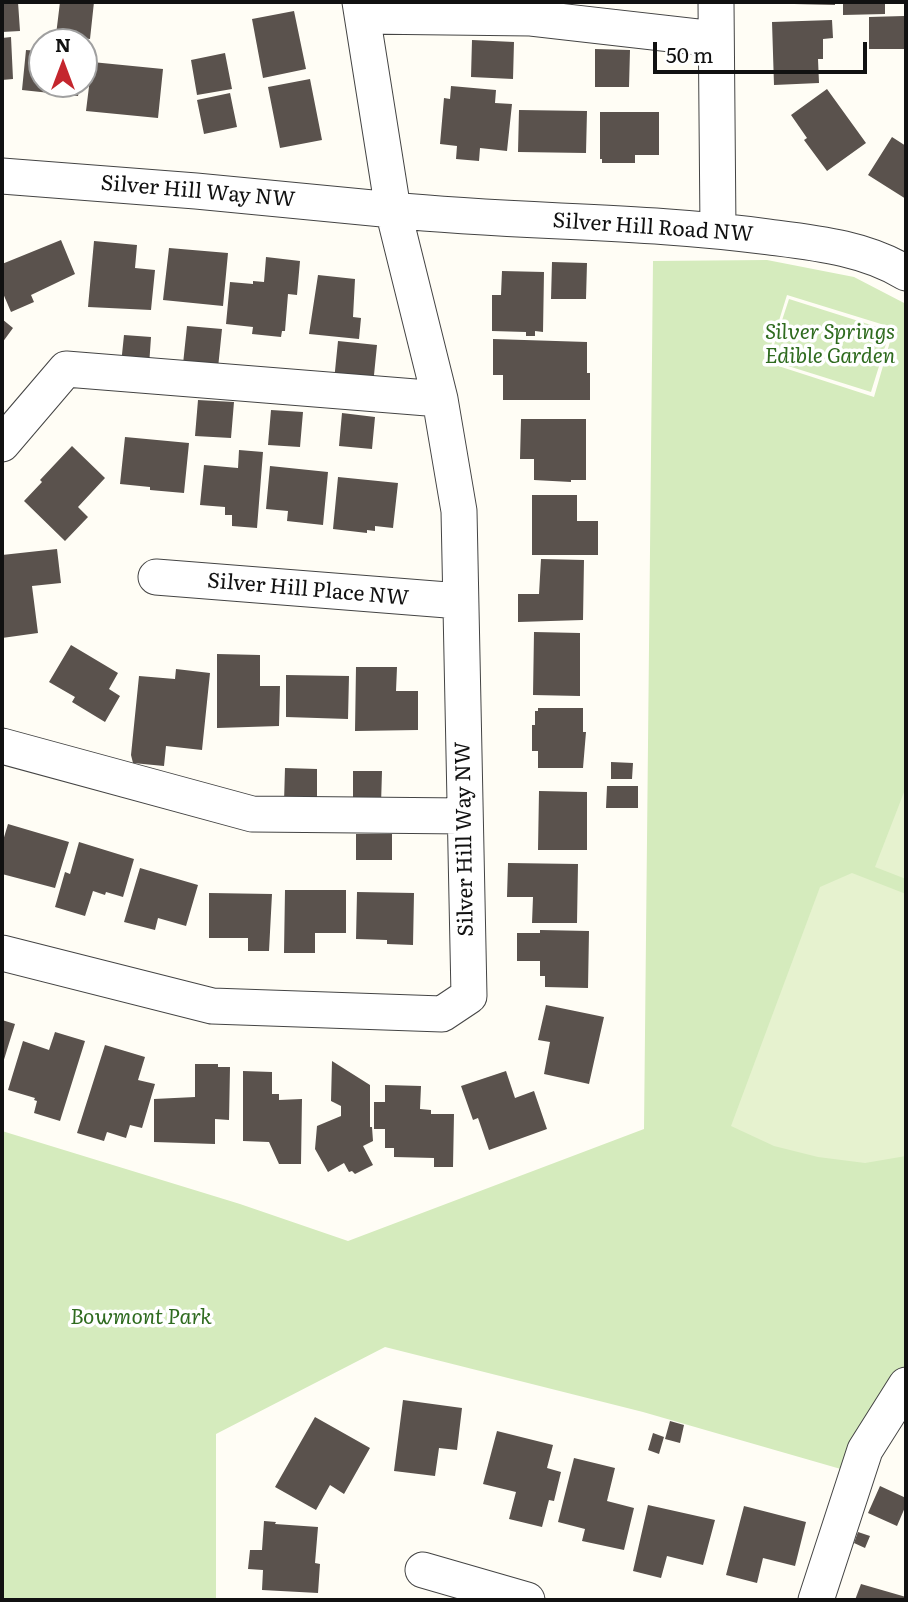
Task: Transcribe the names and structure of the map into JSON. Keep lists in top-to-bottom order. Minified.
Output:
{"streets":{"street":["Silver Hill Way NW","Silver Hill Road NW","Silver Hill Place NW"]},"crossings":[["Silver Hill Way NW","Silver Hill Road NW"],["Silver Hill Way NW","Silver Hill Place NW"]],"parks":["Silver Springs Edible Garden","Bowmont Park"],"scale_bar":"50 m","north":"top"}
